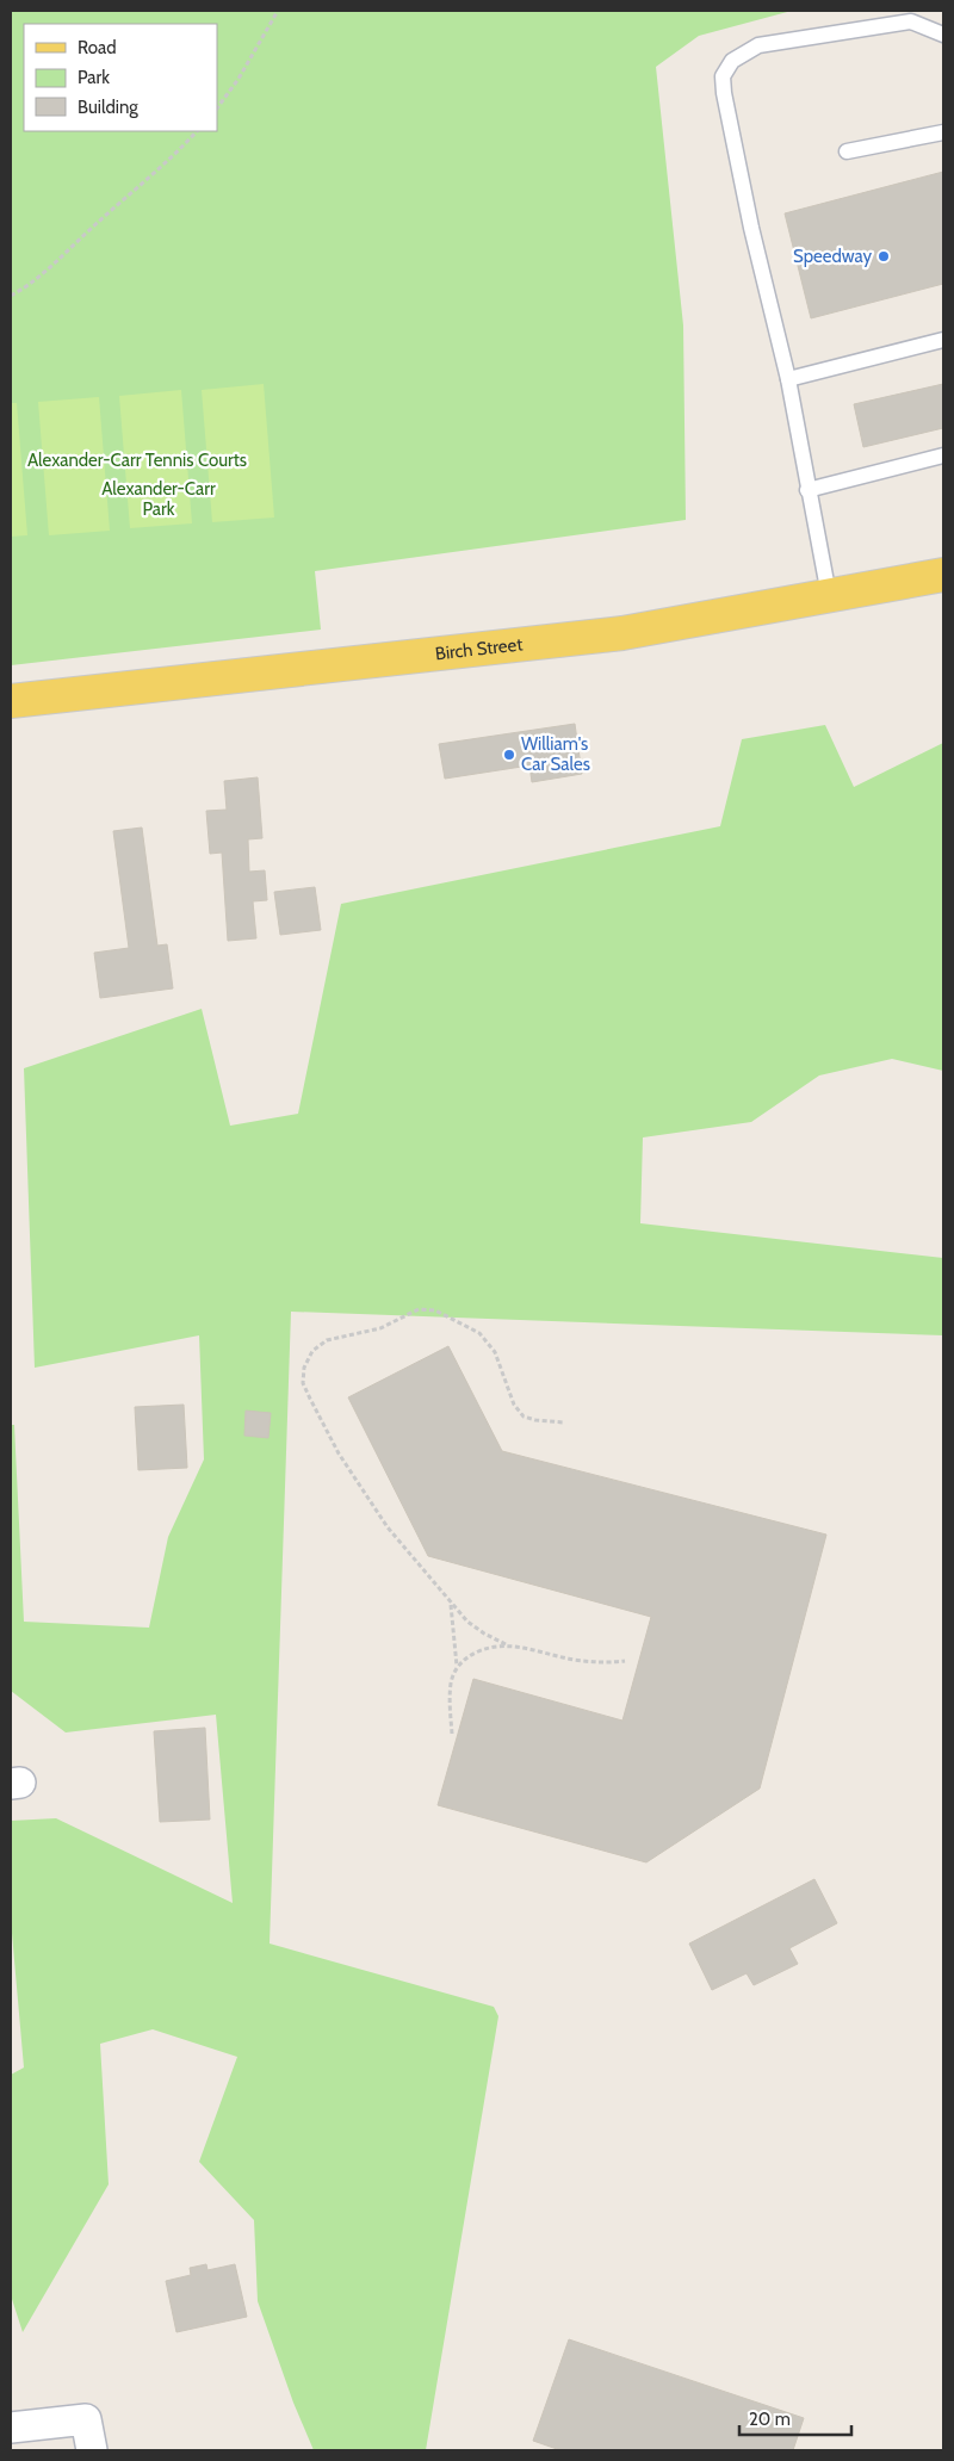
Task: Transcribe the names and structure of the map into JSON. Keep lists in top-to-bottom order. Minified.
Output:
{"streets":{"main road":["Birch Street"]},"parks":["Alexander-Carr Tennis Courts","Alexander-Carr Park"],"places":["Speedway","William's Car Sales"],"legend":["Road","Park","Building"],"scale_bar":"20 m"}
